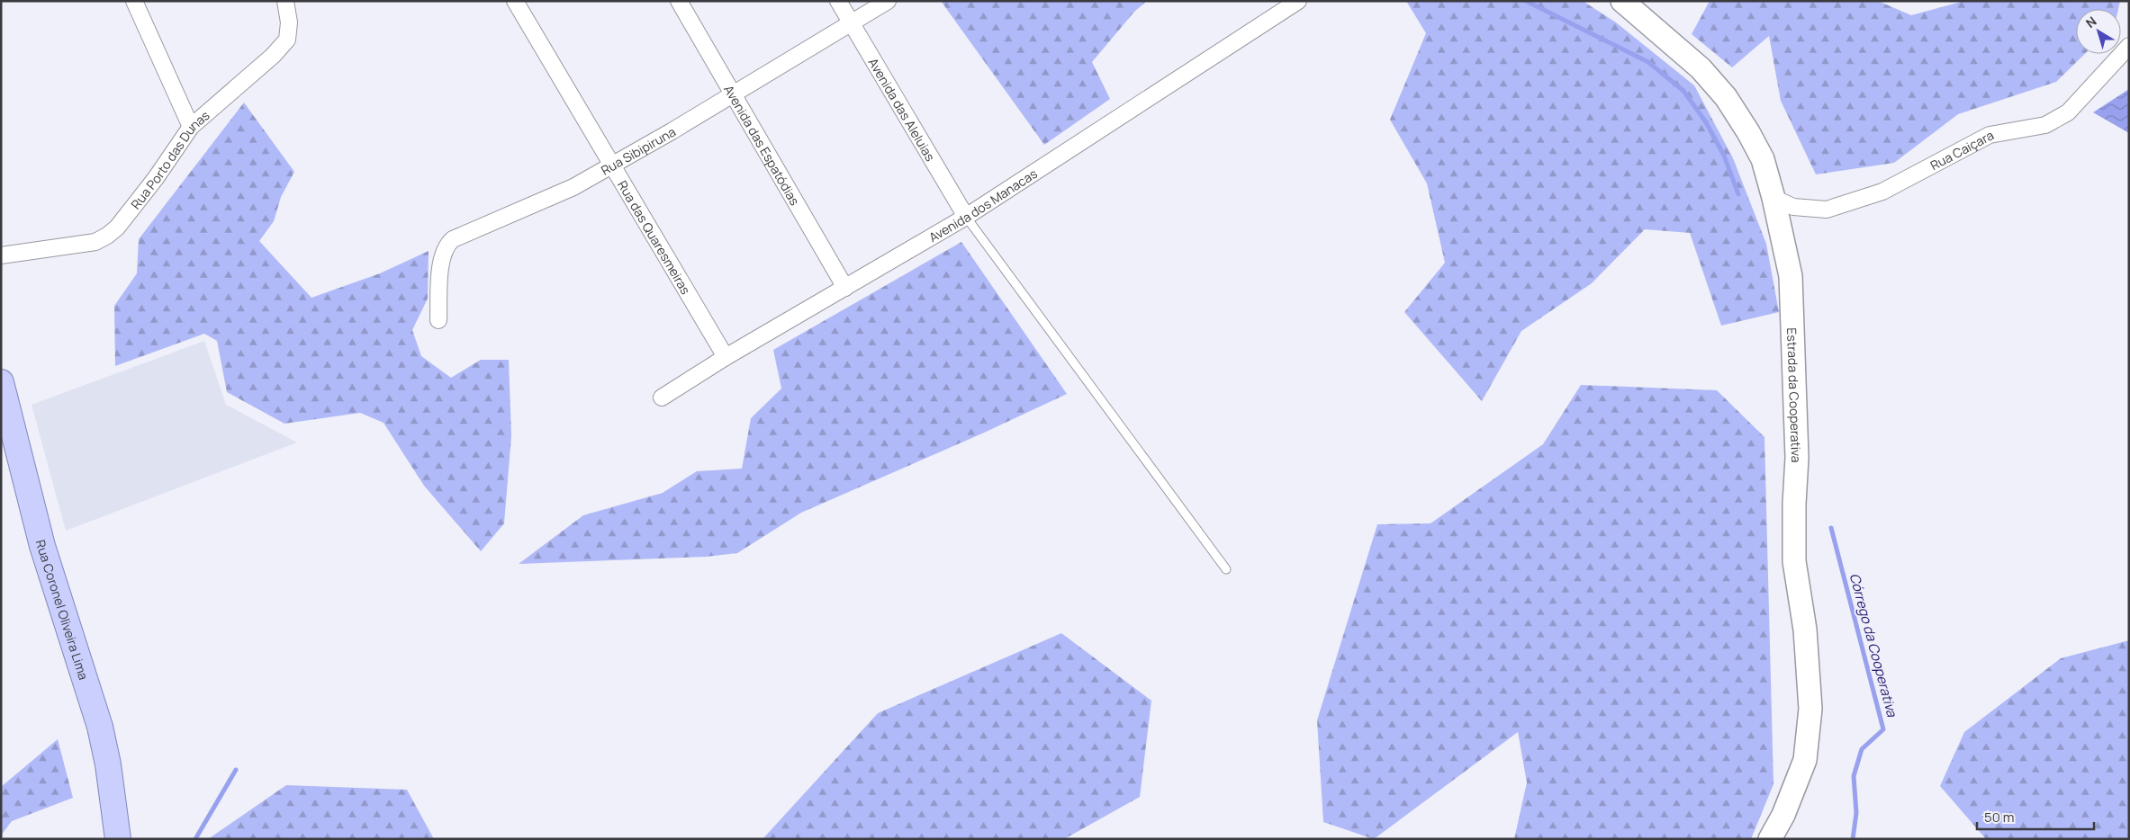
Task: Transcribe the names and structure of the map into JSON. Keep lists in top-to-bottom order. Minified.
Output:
{"streets":{"main road":["Estrada da Cooperativa","Rua Coronel Oliveira Lima"],"street":["Avenida das Aleluias","Avenida das Espatódias","Rua Sibipiruna","Rua Caiçara","Rua Porto das Dunas","Avenida dos Manacas","Rua das Quaresmeiras"]},"crossings":[["Avenida das Aleluias","Rua Sibipiruna"],["Avenida das Aleluias","Avenida dos Manacas"],["Avenida das Espatódias","Rua Sibipiruna"],["Avenida das Espatódias","Avenida dos Manacas"],["Rua Sibipiruna","Rua das Quaresmeiras"],["Rua Caiçara","Estrada da Cooperativa"],["Avenida dos Manacas","Rua das Quaresmeiras"]],"water":["Córrego da Cooperativa"],"scale_bar":"50 m","north":"top left"}
